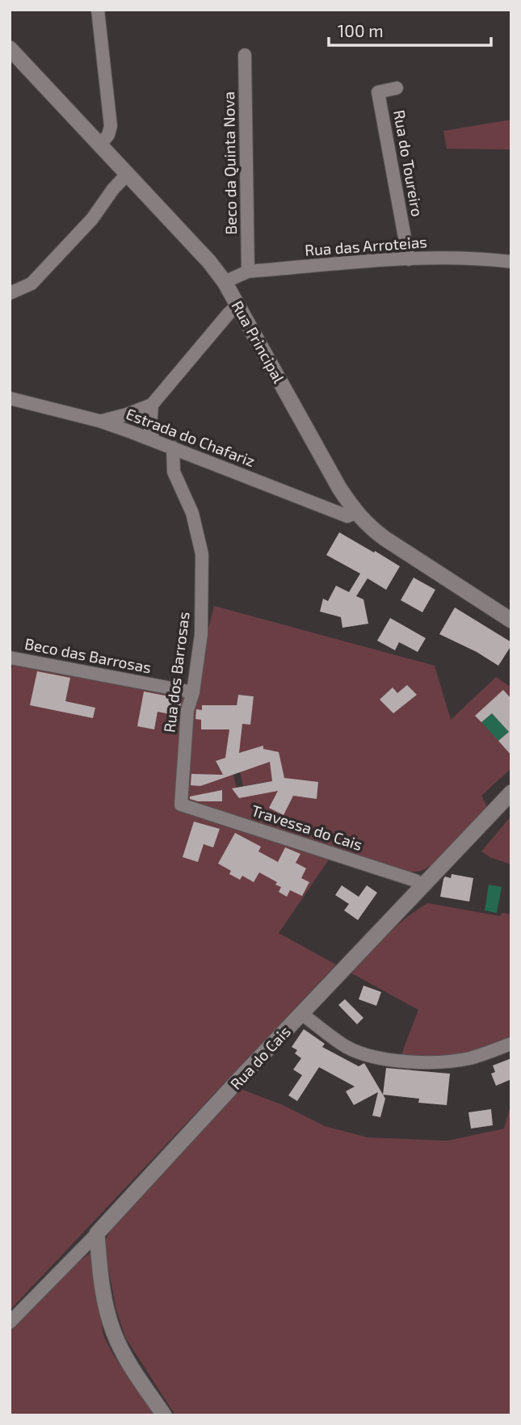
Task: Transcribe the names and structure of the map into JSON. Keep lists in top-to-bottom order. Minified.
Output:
{"streets":{"street":["Beco da Quinta Nova","Rua do Toureiro","Rua das Arroteias","Rua Principal","Estrada do Chafariz","Beco das Barrosas","Rua dos Barrosas","Travessa do Cais","Rua do Cais"]},"crossings":[["Beco da Quinta Nova","Rua das Arroteias"],["Rua do Toureiro","Rua das Arroteias"],["Rua das Arroteias","Rua Principal"],["Rua Principal","Estrada do Chafariz"],["Estrada do Chafariz","Rua dos Barrosas"],["Beco das Barrosas","Rua dos Barrosas"],["Rua dos Barrosas","Travessa do Cais"],["Travessa do Cais","Rua do Cais"]],"scale_bar":"100 m"}
